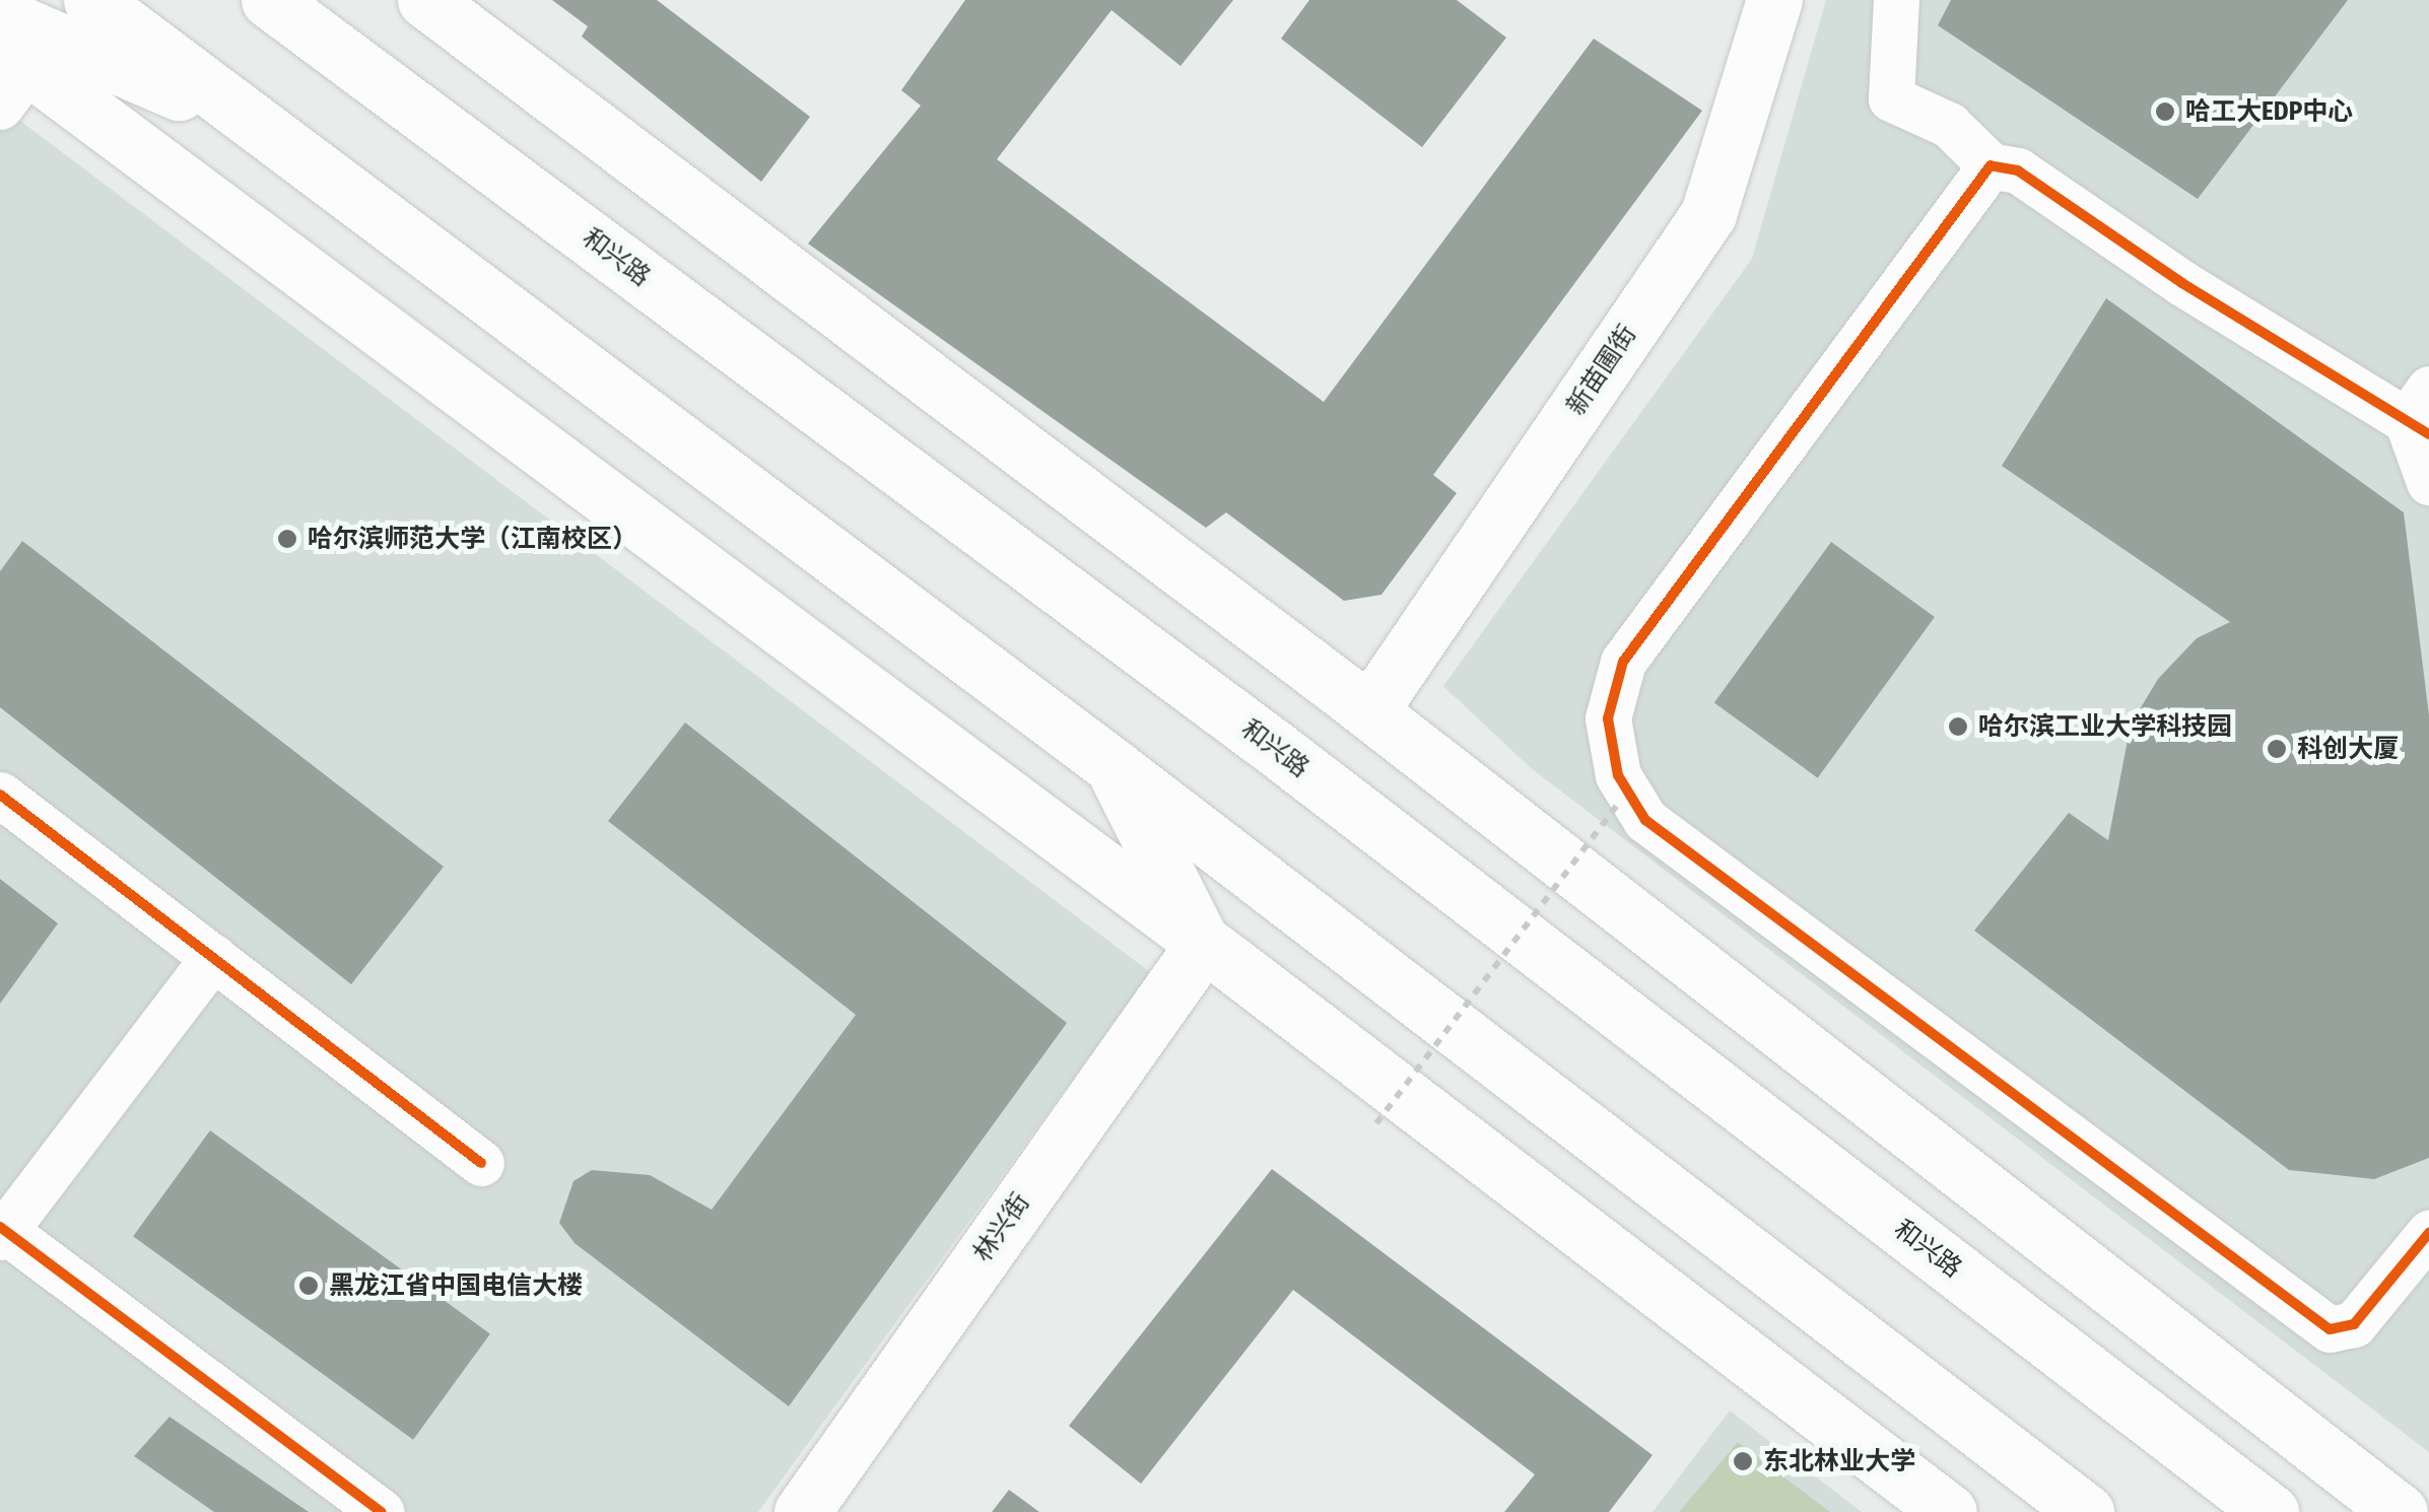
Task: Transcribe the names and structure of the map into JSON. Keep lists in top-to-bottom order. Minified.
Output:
{"streets":{"main road":["和兴路","新苗圃街","林兴街"]},"places":["哈工大EDP中心","哈尔滨师范大学（江南校区）","哈尔滨工业大学科技园","科创大厦","黑龙江省中国电信大楼","东北林业大学"]}
